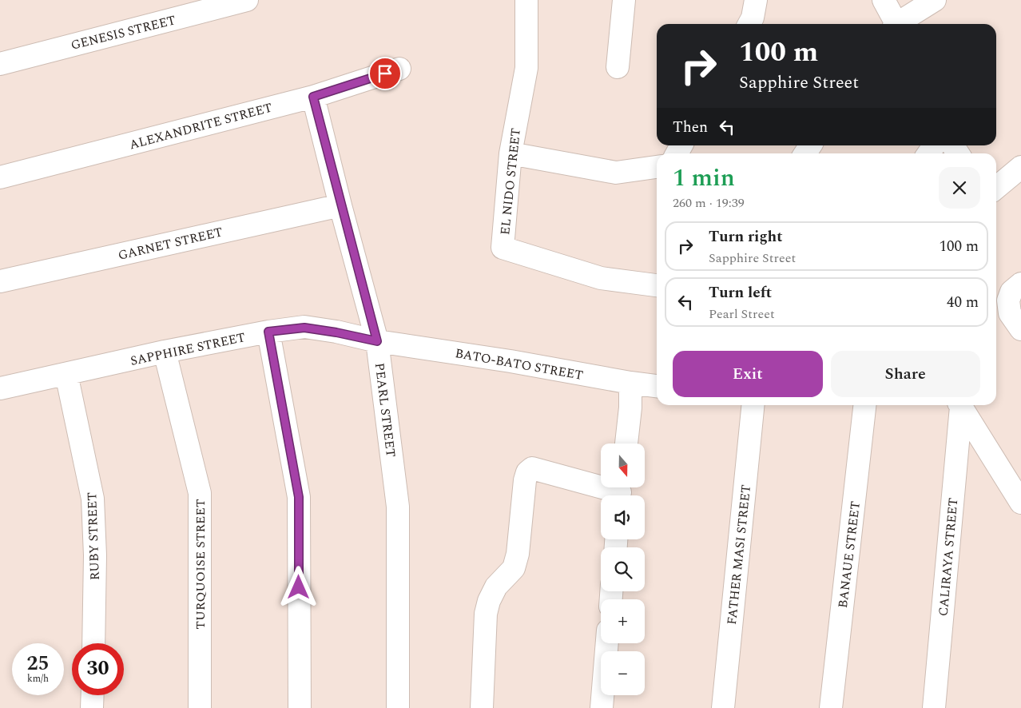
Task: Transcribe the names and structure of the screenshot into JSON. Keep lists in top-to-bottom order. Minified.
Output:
{"streets":{"street":["GENESIS STREET","ALEXANDRITE STREET","EL NIDO STREET","GARNET STREET","SAPPHIRE STREET","BATO-BATO STREET","PEARL STREET","RUBY STREET","FATHER MASI STREET","BANAUE STREET","CALIRAYA STREET","TURQUOISE STREET"]},"crossings":[["ALEXANDRITE STREET","PEARL STREET"],["GARNET STREET","PEARL STREET"],["SAPPHIRE STREET","BATO-BATO STREET"],["SAPPHIRE STREET","PEARL STREET"],["SAPPHIRE STREET","RUBY STREET"],["SAPPHIRE STREET","TURQUOISE STREET"],["BATO-BATO STREET","PEARL STREET"]],"north":"bottom","page":{"turn":["100 m","Sapphire Street"],"then":"Then","heading":["1 min","260 m · 19:39"],"list":[{"name":"Turn right","note":"Sapphire Street","value":"100 m"},{"name":"Turn left","note":"Pearl Street","value":"40 m"}],"buttons":["Exit","Share"],"map_buttons":["+","−"],"speed":"25 km/h","limit":"30"}}
